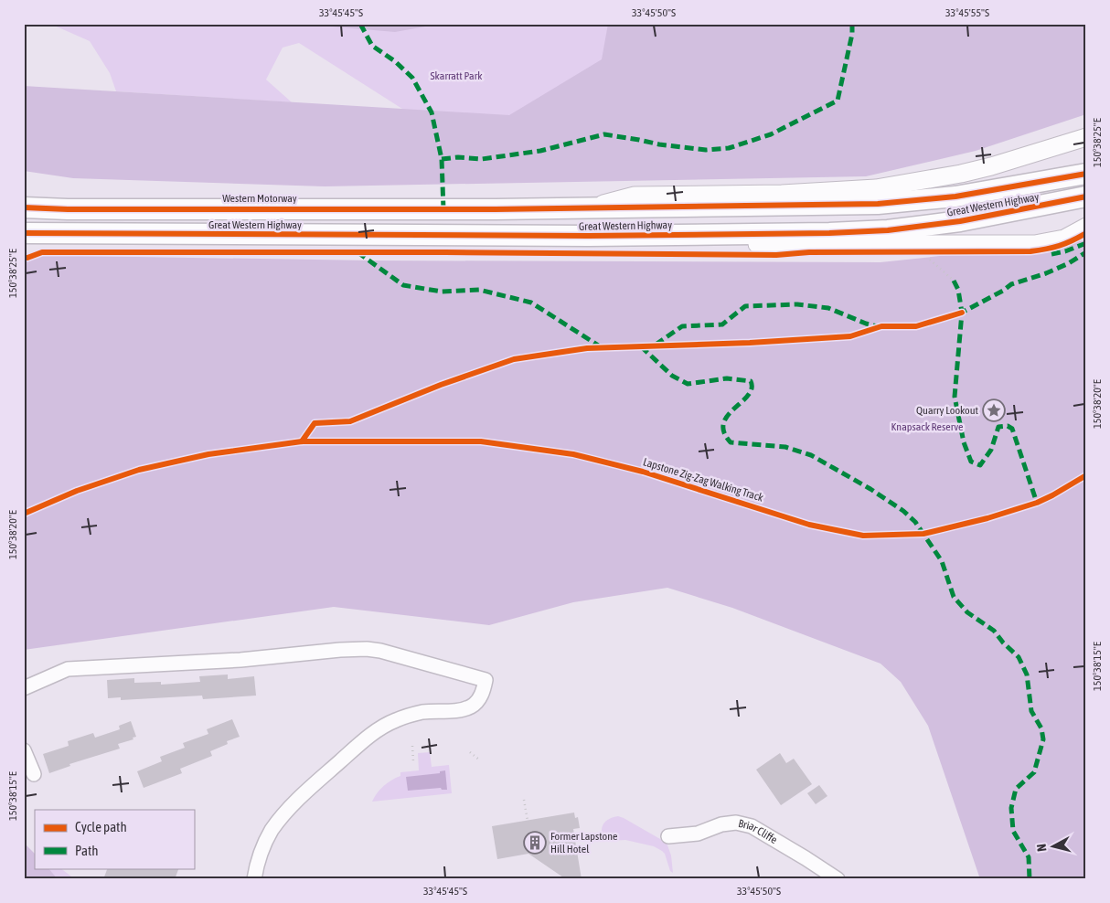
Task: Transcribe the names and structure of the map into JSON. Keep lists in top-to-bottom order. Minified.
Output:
{"streets":{"highway":["Western Motorway","Great Western Highway"],"lane":["Briar Cliffe"],"cycle path":["Lapstone Zig-Zag Walking Track"]},"crossings":[["Western Motorway","Great Western Highway"]],"parks":["Skarratt Park","Knapsack Reserve"],"places":{"place":["Quarry Lookout"],"building":["Former Lapstone Hill Hotel"]},"legend":["Cycle path","Path"],"north":"left","coordinates":["33°45'45\"S","33°45'50\"S","33°45'55\"S","150°38'25\"E","150°38'20\"E","150°38'15\"E"]}
